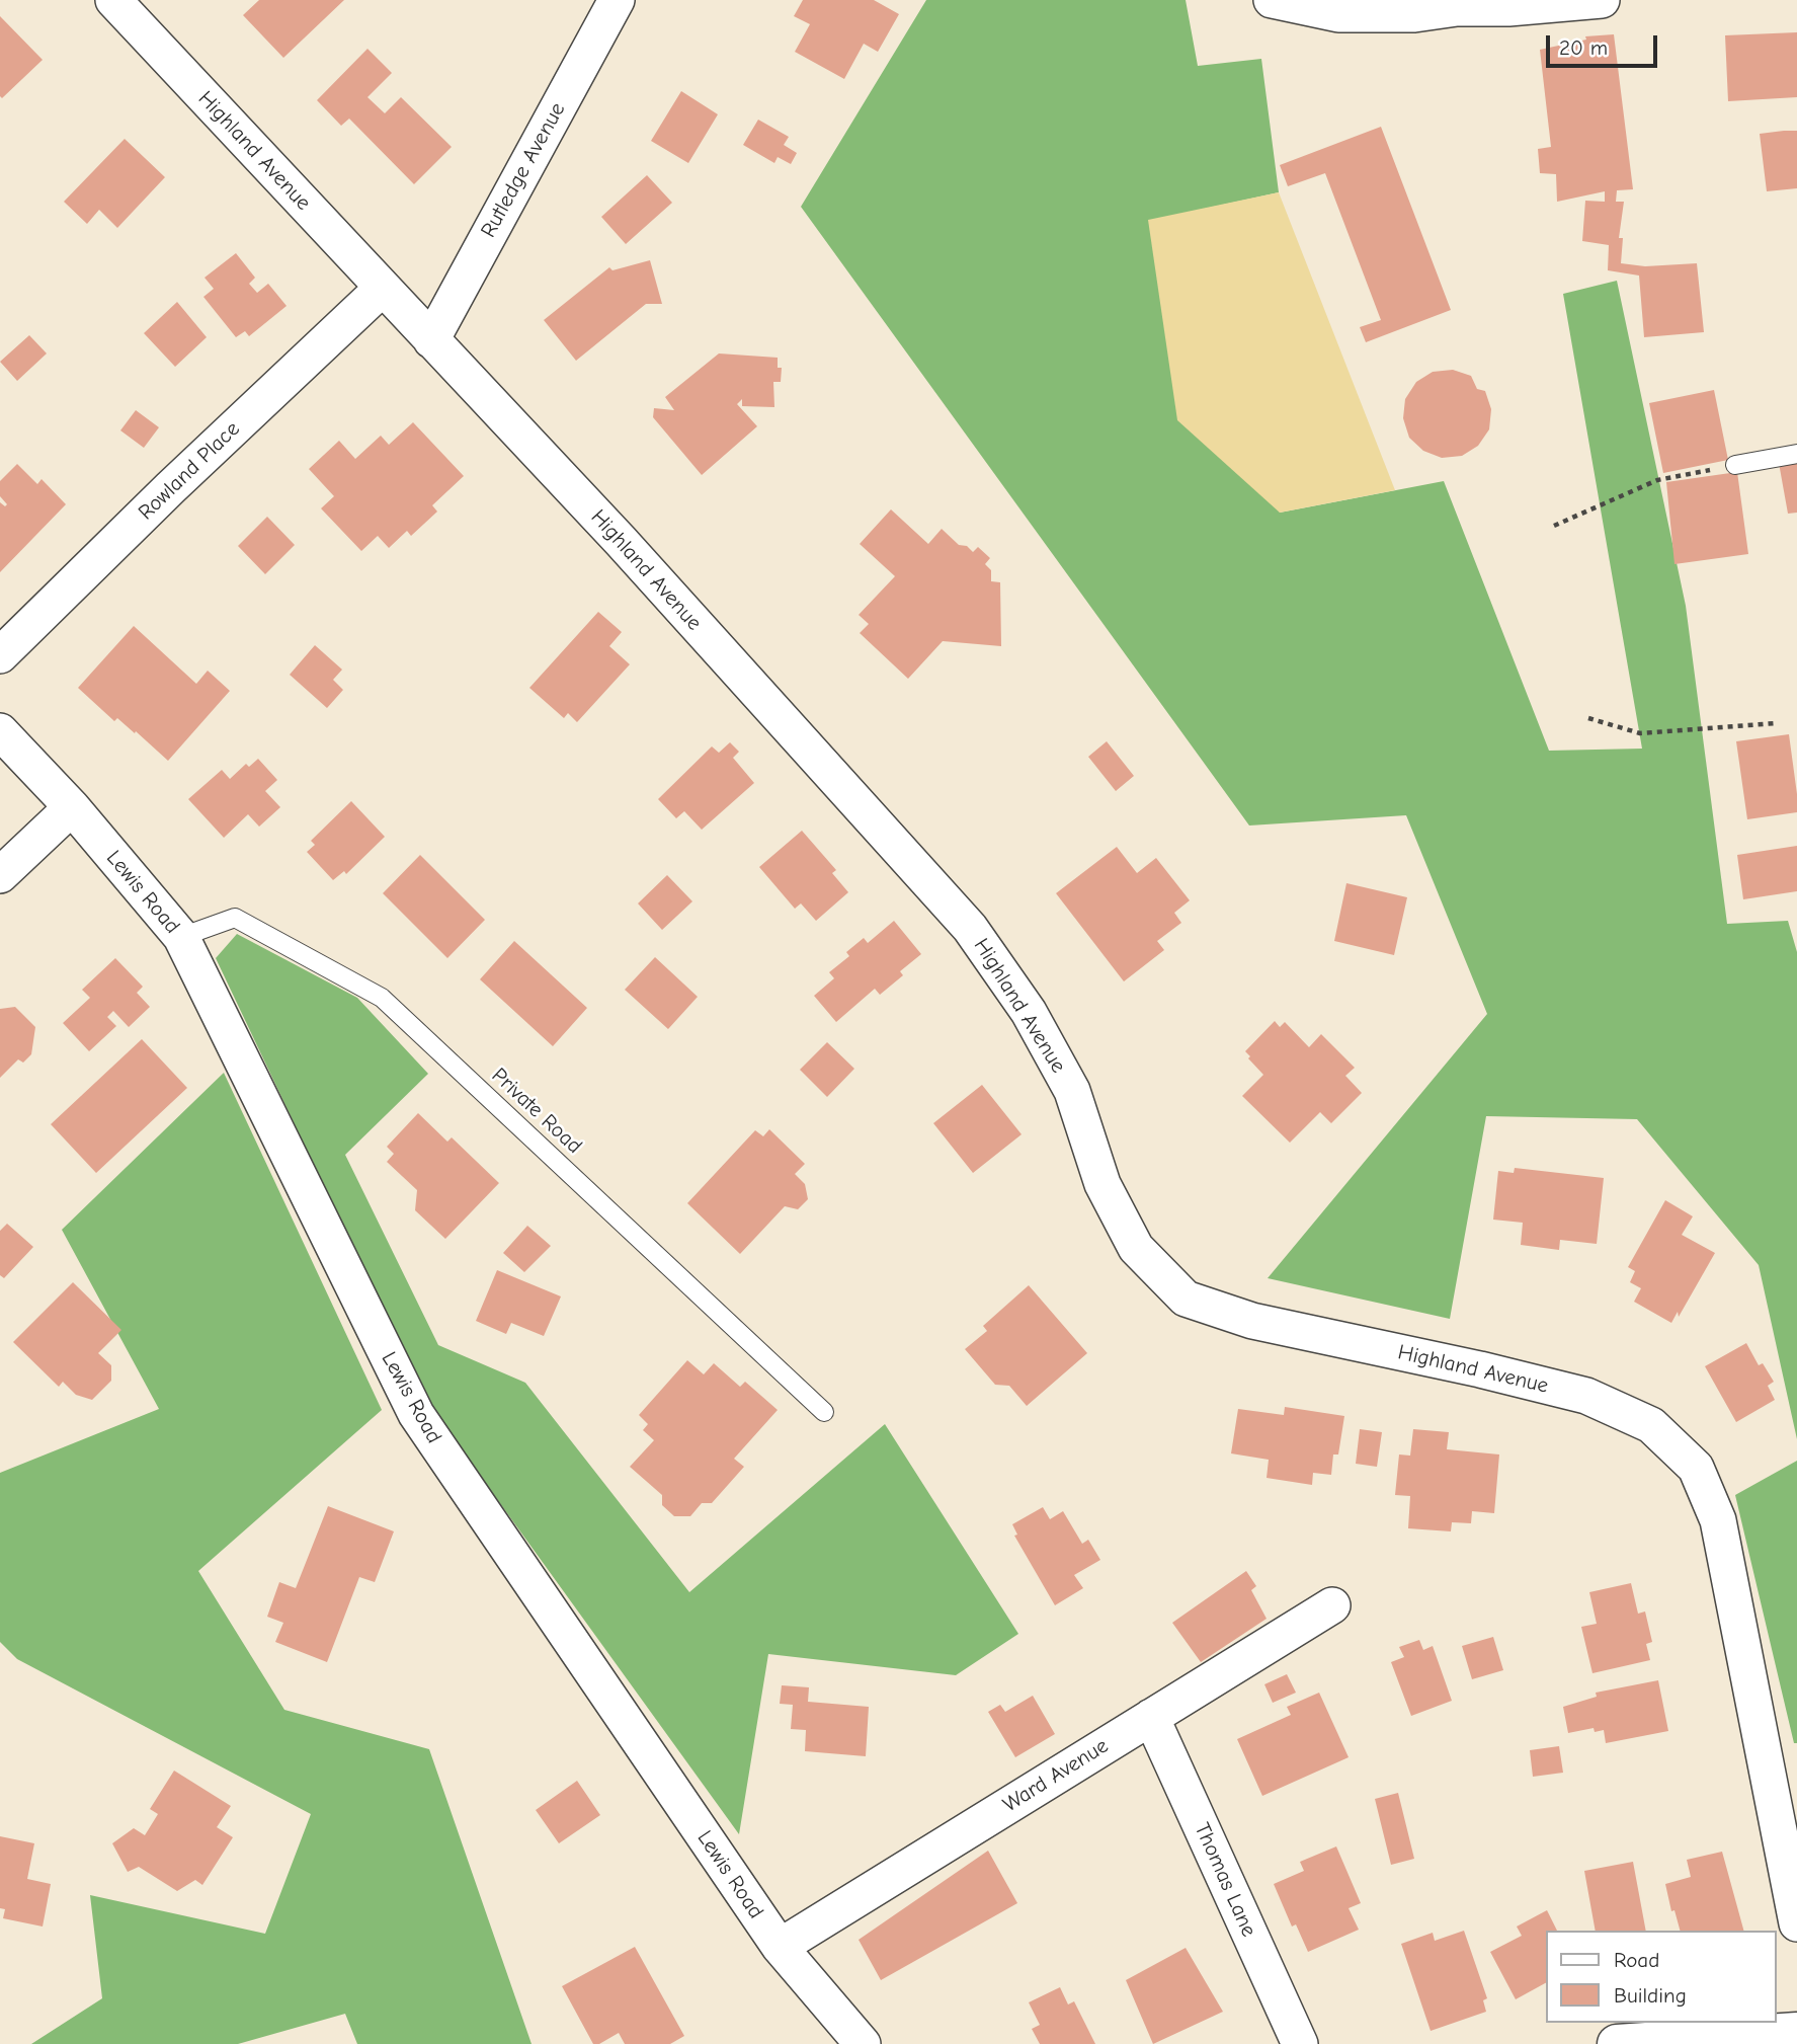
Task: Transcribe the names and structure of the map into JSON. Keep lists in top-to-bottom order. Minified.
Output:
{"streets":{"street":["Highland Avenue","Rutledge Avenue","Rowland Place","Lewis Road","Ward Avenue","Thomas Lane"],"lane":["Private Road"]},"crossings":[["Highland Avenue","Rutledge Avenue"],["Highland Avenue","Rowland Place"],["Lewis Road","Private Road"],["Lewis Road","Ward Avenue"],["Ward Avenue","Thomas Lane"]],"legend":["Road","Building"],"scale_bar":"20 m"}
